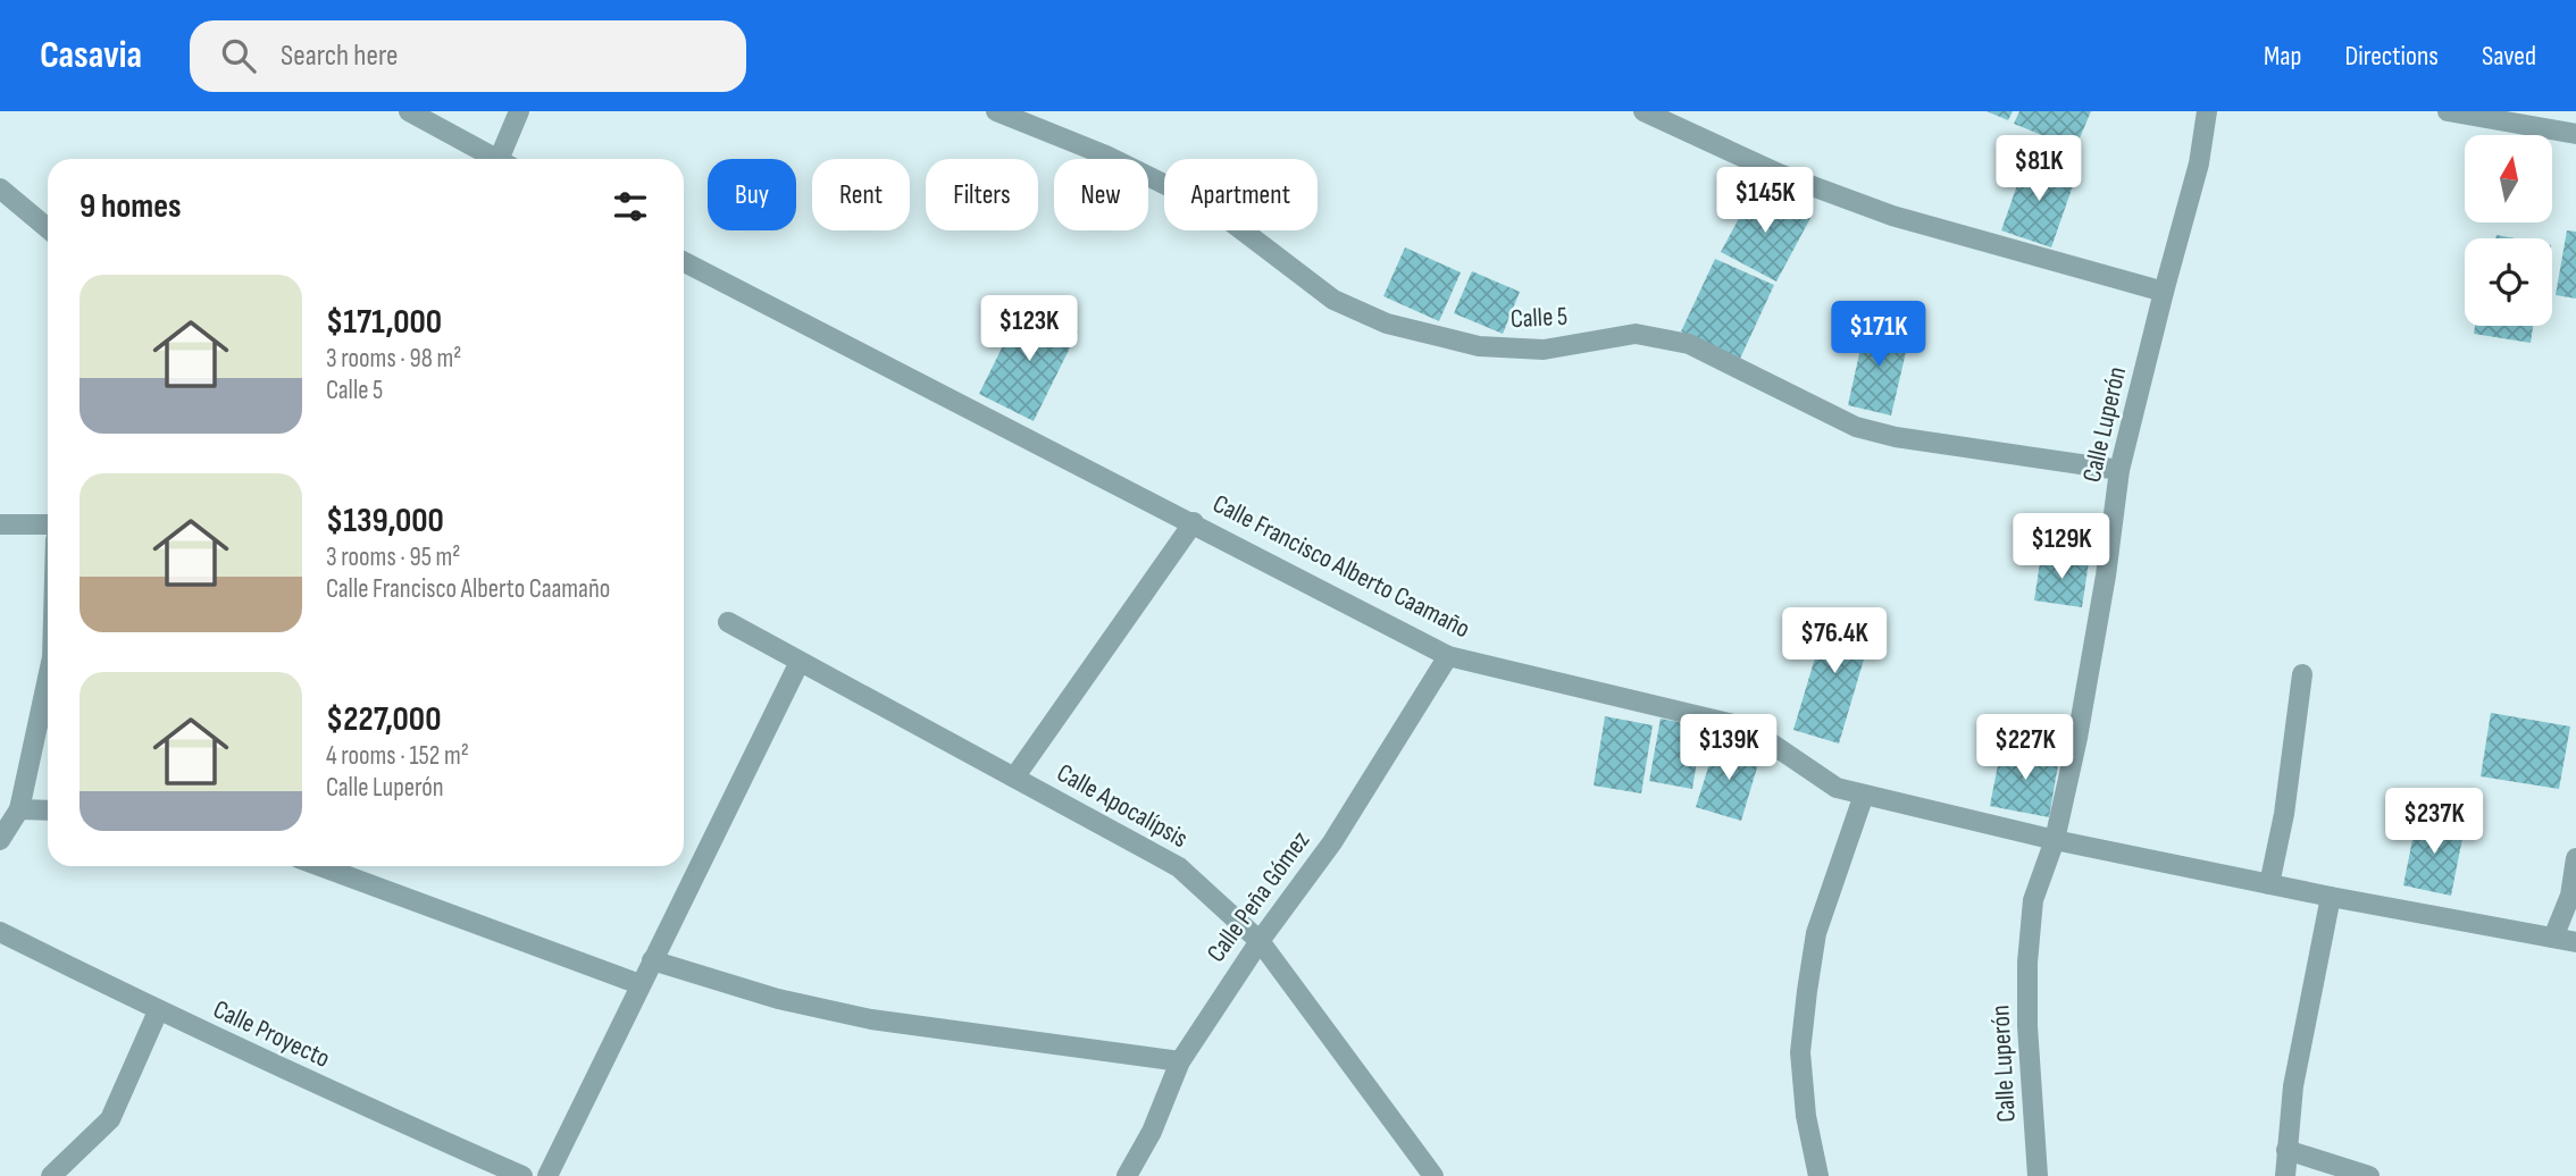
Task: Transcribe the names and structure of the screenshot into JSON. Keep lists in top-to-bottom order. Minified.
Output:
{"streets":{"street":["Calle 5","Calle Luperón","Calle Francisco Alberto Caamaño","Calle Apocalípsis","Calle Peña Gómez","Calle Proyecto"]},"crossings":[["Calle 5","Calle Luperón"],["Calle Luperón","Calle Francisco Alberto Caamaño"],["Calle Francisco Alberto Caamaño","Calle Peña Gómez"],["Calle Apocalípsis","Calle Peña Gómez"]],"north":"top","page":{"header":"Casavia","search":"Search here","nav":["Map","Directions","Saved"],"price":["$81K","$145K","$123K","$171K","$129K","$76.4K","$139K","$227K","$237K"],"chip":["Buy","Rent","Filters","New","Apartment"],"heading":"9 homes","list":[{"name":"$171,000","note":"3 rooms · 98 m² · Calle 5"},{"name":"$139,000","note":"3 rooms · 95 m² · Calle Francisco Alberto Caamaño"},{"name":"$227,000","note":"4 rooms · 152 m² · Calle Luperón"}]}}
